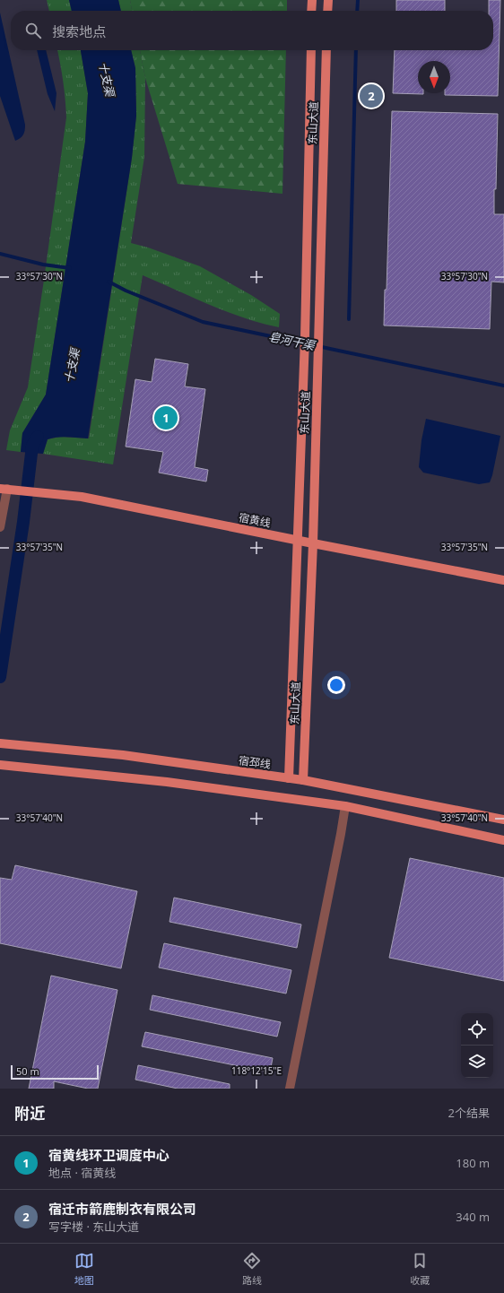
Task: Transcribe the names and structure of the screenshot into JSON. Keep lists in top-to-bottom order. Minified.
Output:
{"streets":{"main road":["东山大道","宿黄线","宿邳线"]},"crossings":[["东山大道","宿黄线"],["东山大道","宿邳线"]],"water":["十支渠","皂河干渠"],"scale_bar":"50 m","north":"bottom","page":{"search":"搜索地点","pins":["2","1"],"scale":"50 m","heading":["附近","2个结果"],"list":[{"mark":"1","name":"宿黄线环卫调度中心","note":"地点 · 宿黄线","value":"180 m"},{"mark":"2","name":"宿迁市箭鹿制衣有限公司","note":"写字楼 · 东山大道","value":"340 m"}],"nav":["地图","路线","收藏"]},"coordinates":["33°57'30\"N","33°57'35\"N","33°57'40\"N","118°12'15\"E"]}
